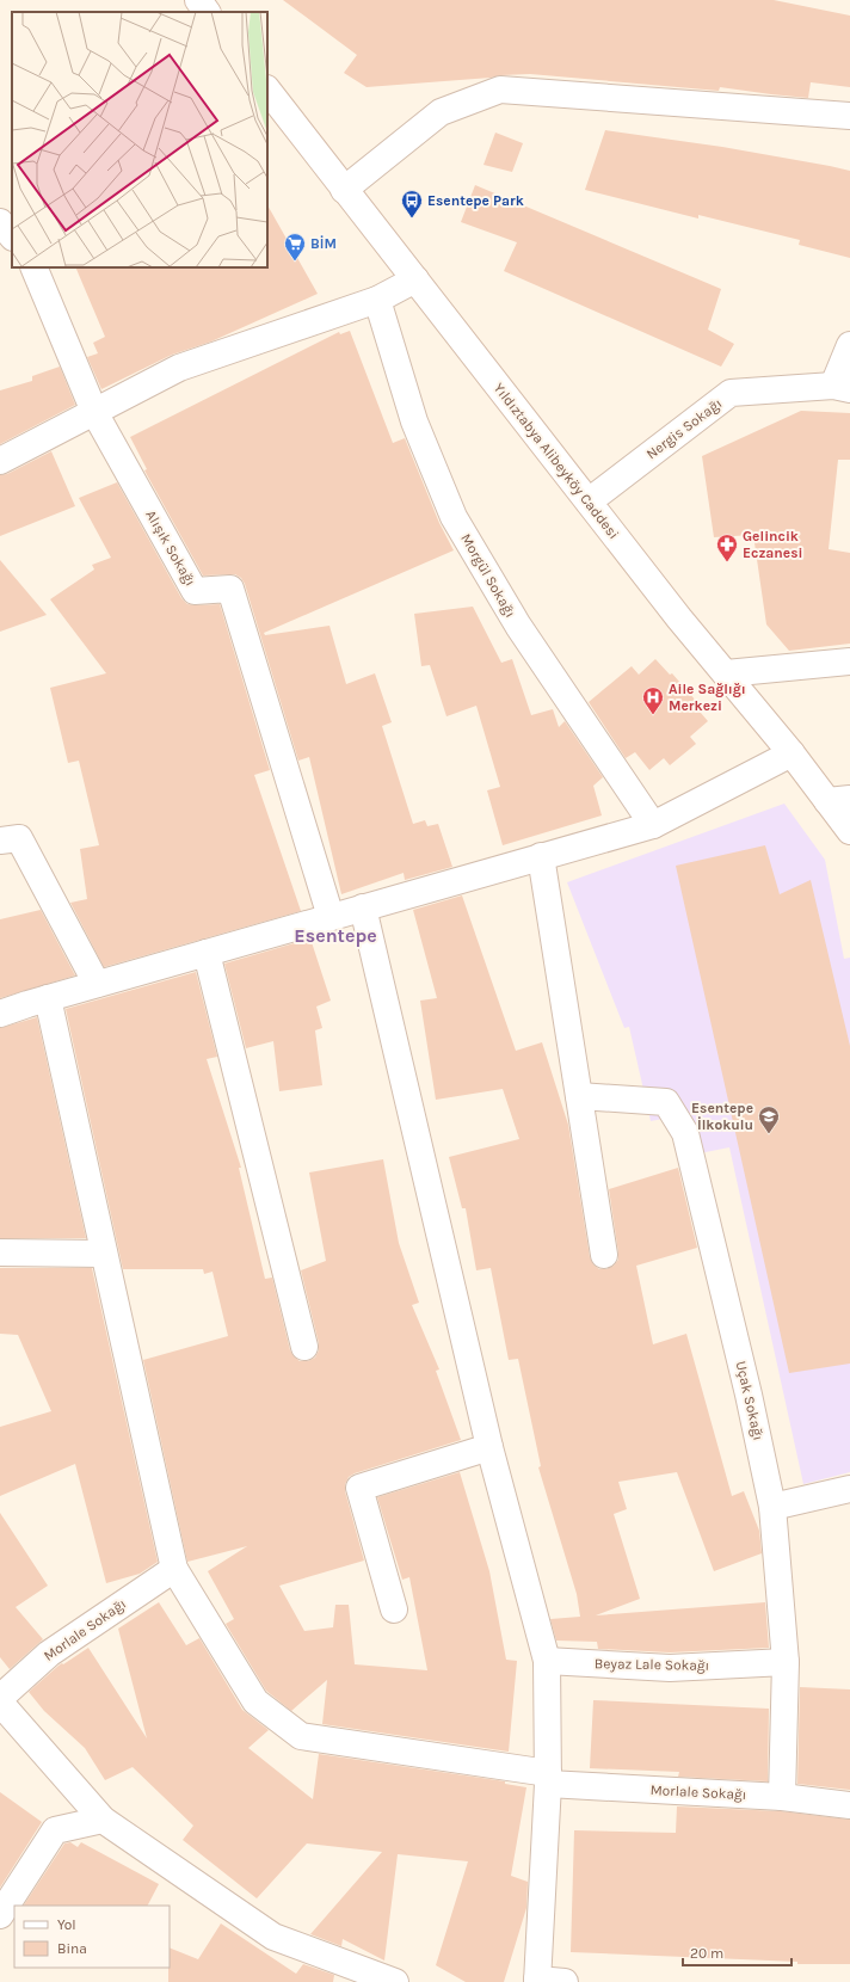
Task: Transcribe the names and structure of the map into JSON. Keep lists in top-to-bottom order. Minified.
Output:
{"streets":{"street":["Nergis Sokağı","Yıldıztabya Alibeyköy Caddesi","Alışık Sokağı","Morgül Sokağı","Uçak Sokağı","Morlale Sokağı","Beyaz Lale Sokağı"]},"crossings":[["Nergis Sokağı","Yıldıztabya Alibeyköy Caddesi"],["Uçak Sokağı","Morlale Sokağı"],["Uçak Sokağı","Beyaz Lale Sokağı"]],"districts":["Esentepe"],"places":{"bus stop":["Esentepe Park"],"supermarket":["BİM"],"pharmacy":["Gelincik Eczanesi"],"hospital":["Aile Sağlığı Merkezi"],"school or university":["Esentepe İlkokulu"]},"legend":["Yol","Bina"],"scale_bar":"20 m"}
